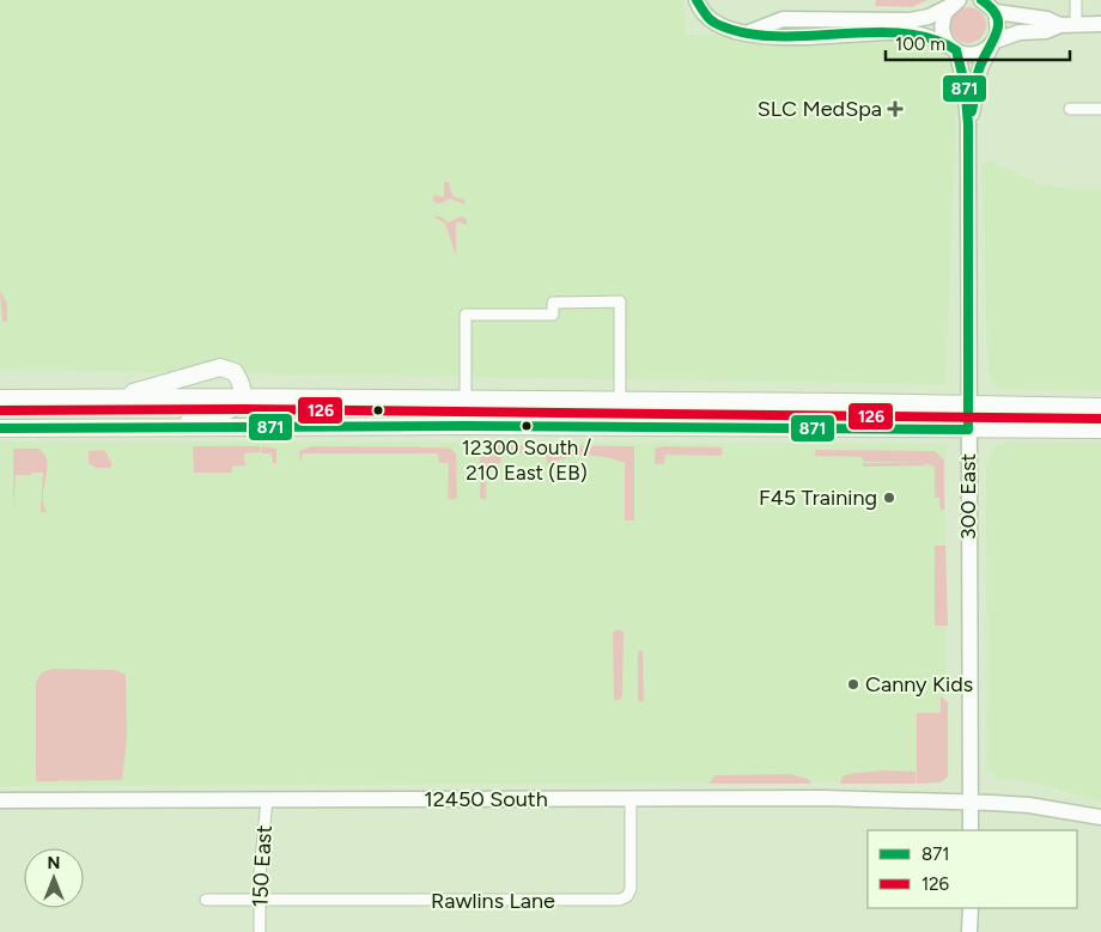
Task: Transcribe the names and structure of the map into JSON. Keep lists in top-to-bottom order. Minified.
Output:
{"streets":{"street":["300 East","12450 South","150 East","Rawlins Lane"]},"crossings":[["300 East","12450 South"],["12450 South","150 East"],["12450 South","Rawlins Lane"],["150 East","Rawlins Lane"]],"places":{"health":["SLC MedSpa"],"other":["12300 South / 210 East (EB)","F45 Training","Canny Kids"]},"lines":["transit line 871","transit line 126"],"legend":["871","126"],"scale_bar":"100 m","north":"top"}
